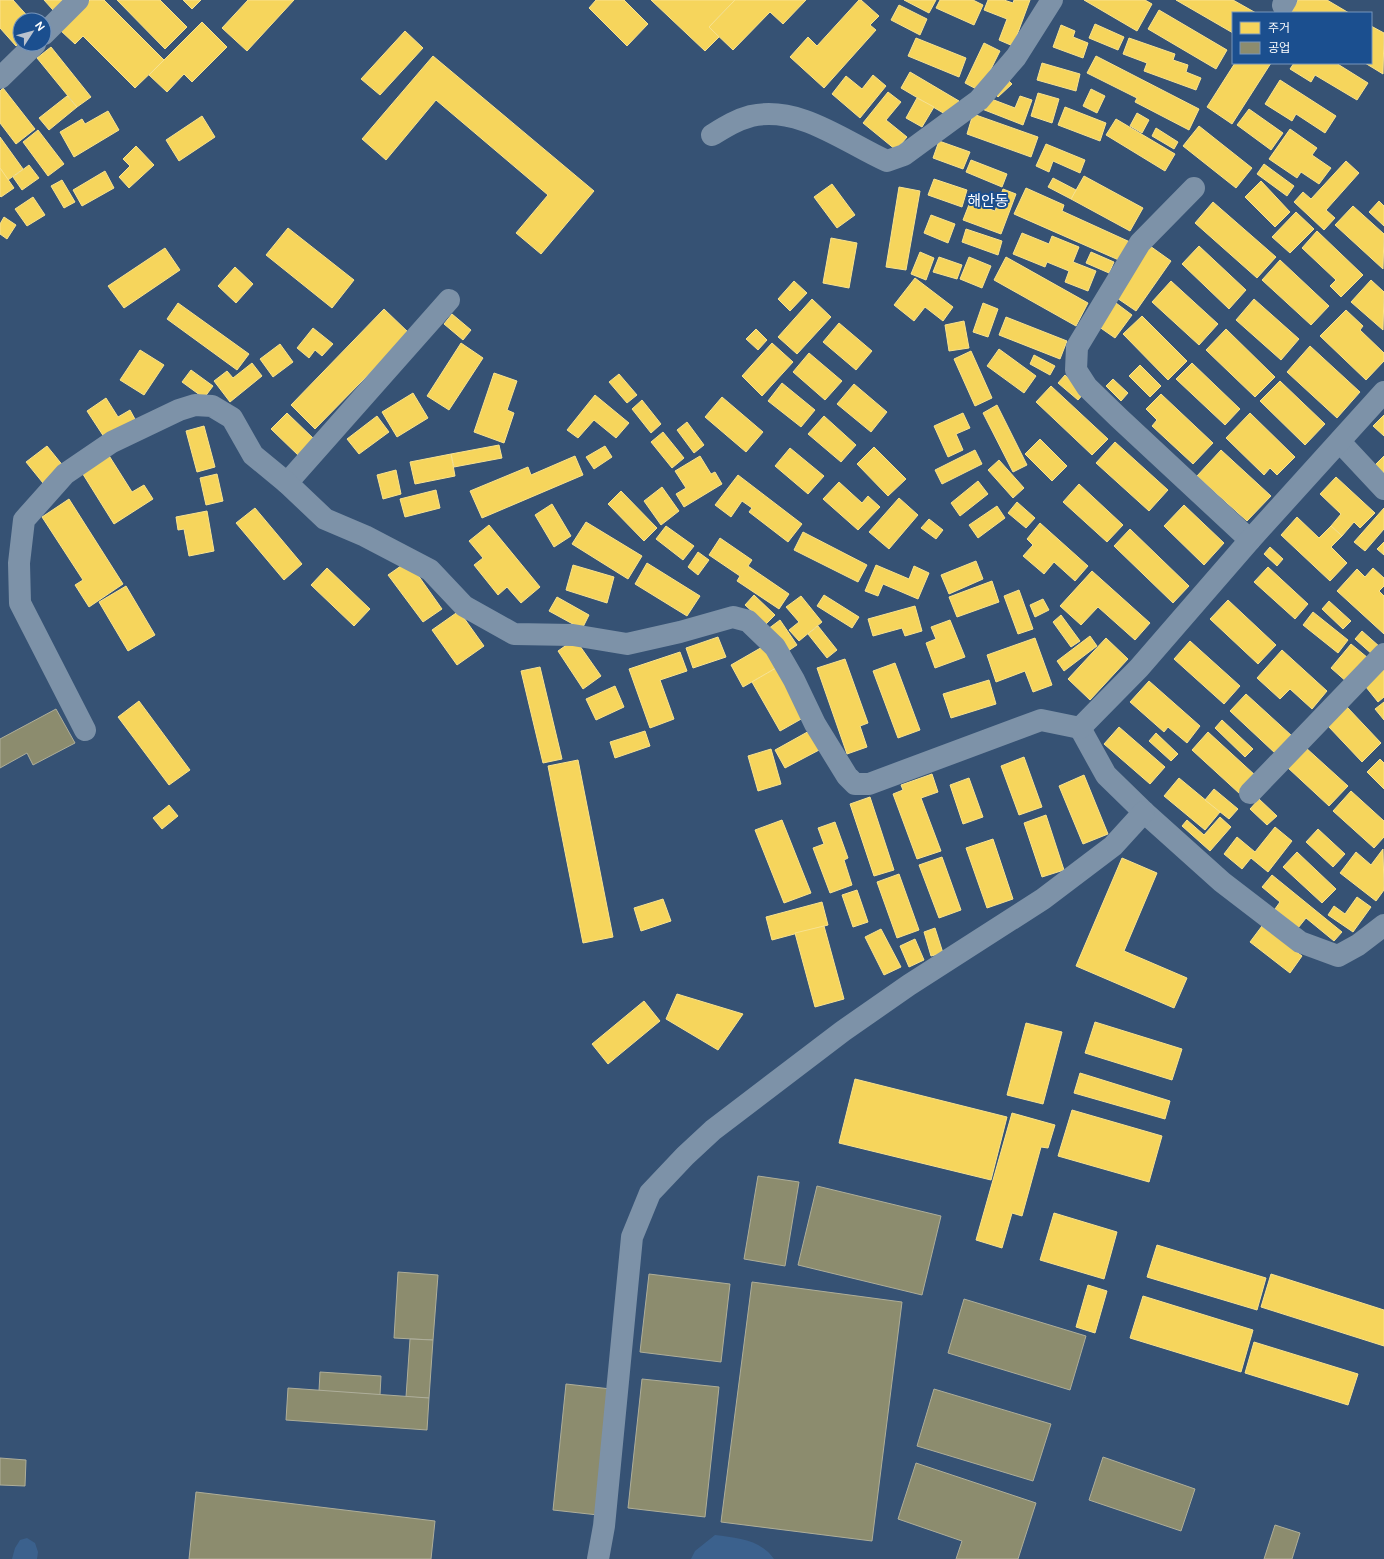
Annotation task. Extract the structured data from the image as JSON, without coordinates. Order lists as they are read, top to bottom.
{
  "districts": ["해안동"],
  "legend": ["주거", "공업"],
  "north": "top right"
}
